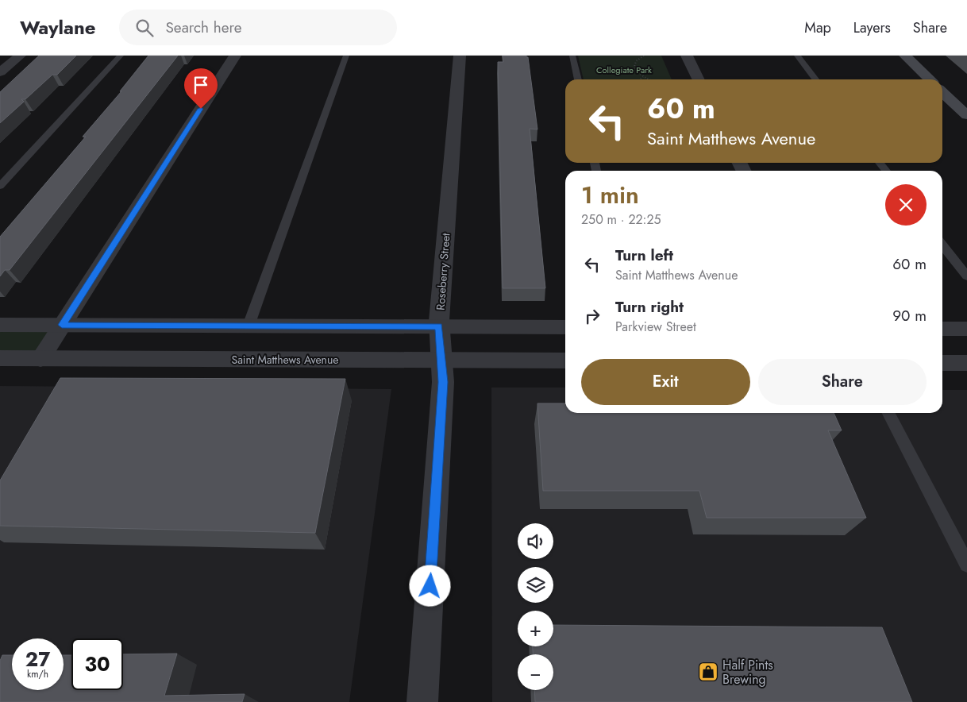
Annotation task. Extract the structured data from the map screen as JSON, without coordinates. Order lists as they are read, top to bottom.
{
  "streets": {
    "street": ["Roseberry Street", "Saint Matthews Avenue"]
  },
  "crossings": [
    ["Roseberry Street", "Saint Matthews Avenue"]
  ],
  "parks": ["Collegiate Park"],
  "places": {
    "shop": ["Half Pints Brewing"]
  },
  "page": {
    "header": "Waylane",
    "search": "Search here",
    "nav": ["Map", "Layers", "Share"],
    "turn": ["60 m", "Saint Matthews Avenue"],
    "heading": ["1 min", "250 m · 22:25"],
    "list": [
      {
        "name": "Turn left",
        "note": "Saint Matthews Avenue",
        "value": "60 m"
      },
      {
        "name": "Turn right",
        "note": "Parkview Street",
        "value": "90 m"
      }
    ],
    "buttons": ["Exit", "Share"],
    "map_buttons": ["+", "−"],
    "speed": "27 km/h",
    "limit": "30"
  }
}
